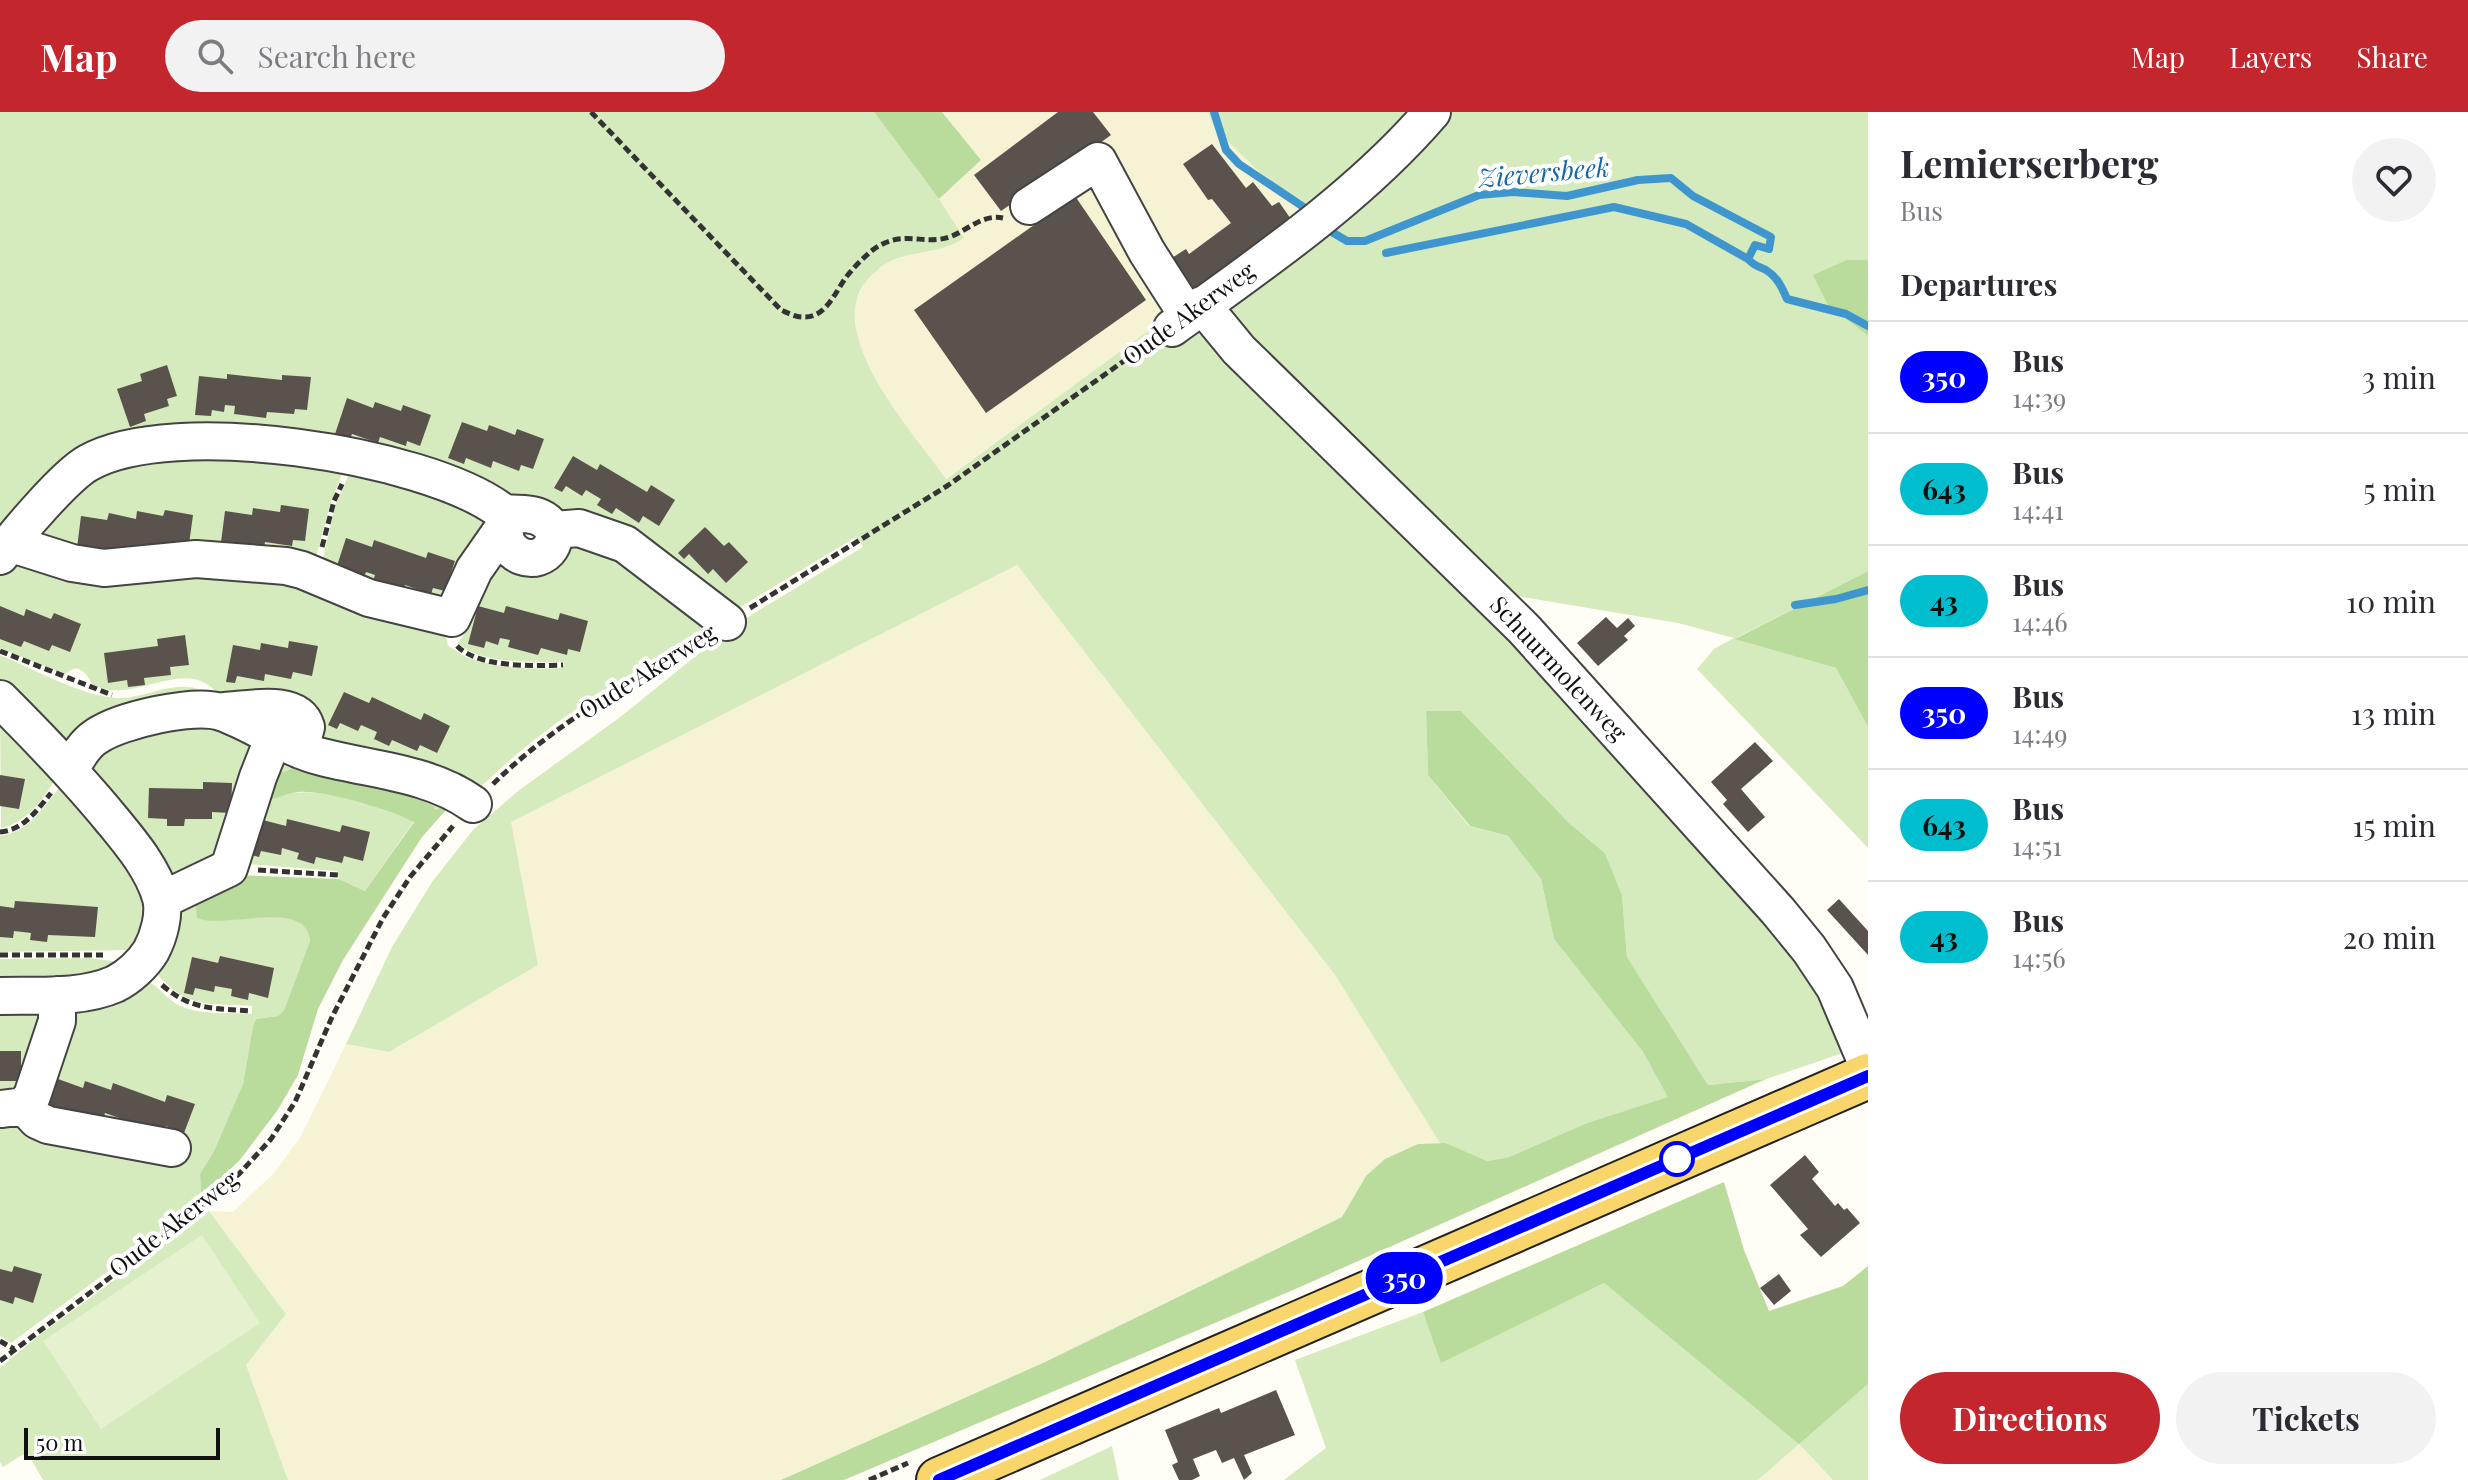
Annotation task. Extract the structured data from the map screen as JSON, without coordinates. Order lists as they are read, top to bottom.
{
  "streets": {
    "street": ["Oude Akerweg", "Schuurmolenweg"]
  },
  "crossings": [
    ["Oude Akerweg", "Schuurmolenweg"]
  ],
  "water": ["Zieversbeek"],
  "lines": ["bus line 350"],
  "scale_bar": "50 m",
  "page": {
    "header": "Map",
    "search": "Search here",
    "nav": ["Map", "Layers", "Share"],
    "on_map": "350",
    "heading": [
      ["Lemierserberg", "Bus"],
      "Departures"
    ],
    "list": [
      {
        "mark": "350",
        "name": "Bus",
        "note": "14:39",
        "value": "3 min"
      },
      {
        "mark": "643",
        "name": "Bus",
        "note": "14:41",
        "value": "5 min"
      },
      {
        "mark": "43",
        "name": "Bus",
        "note": "14:46",
        "value": "10 min"
      },
      {
        "mark": "350",
        "name": "Bus",
        "note": "14:49",
        "value": "13 min"
      },
      {
        "mark": "643",
        "name": "Bus",
        "note": "14:51",
        "value": "15 min"
      },
      {
        "mark": "43",
        "name": "Bus",
        "note": "14:56",
        "value": "20 min"
      }
    ],
    "buttons": ["Directions", "Tickets"],
    "scale": "50 m"
  }
}
